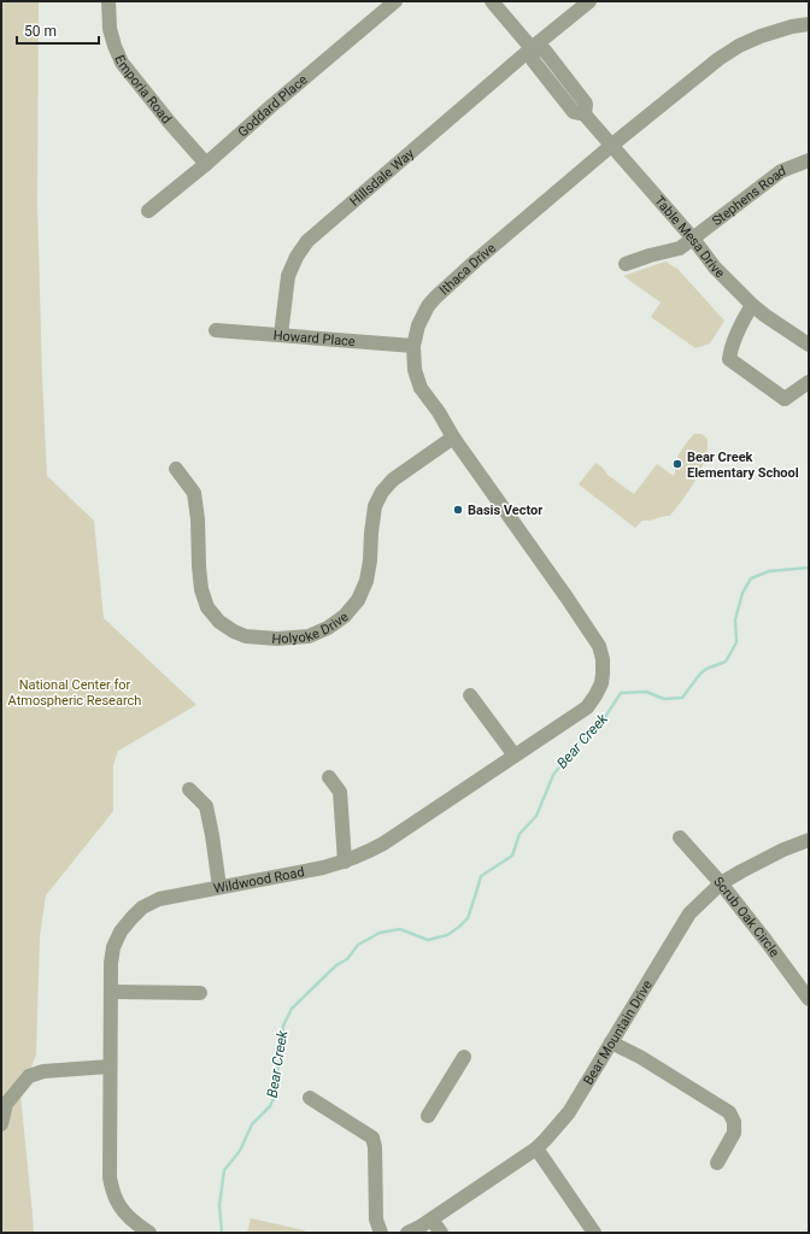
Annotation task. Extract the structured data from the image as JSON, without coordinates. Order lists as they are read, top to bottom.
{
  "streets": {
    "street": [
      "Emporia Road",
      "Goddard Place",
      "Hillsdale Way",
      "Stephens Road",
      "Table Mesa Drive",
      "Ithaca Drive",
      "Howard Place",
      "Holyoke Drive",
      "Wildwood Road",
      "Scrub Oak Circle",
      "Bear Mountain Drive"
    ]
  },
  "crossings": [
    ["Emporia Road", "Goddard Place"],
    ["Hillsdale Way", "Table Mesa Drive"],
    ["Hillsdale Way", "Howard Place"],
    ["Stephens Road", "Table Mesa Drive"],
    ["Table Mesa Drive", "Ithaca Drive"],
    ["Ithaca Drive", "Howard Place"],
    ["Ithaca Drive", "Holyoke Drive"],
    ["Ithaca Drive", "Wildwood Road"],
    ["Scrub Oak Circle", "Bear Mountain Drive"]
  ],
  "water": ["Bear Creek"],
  "parks": ["National Center for Atmospheric Research"],
  "places": ["Bear Creek Elementary School", "Basis Vector"],
  "scale_bar": "50 m"
}
